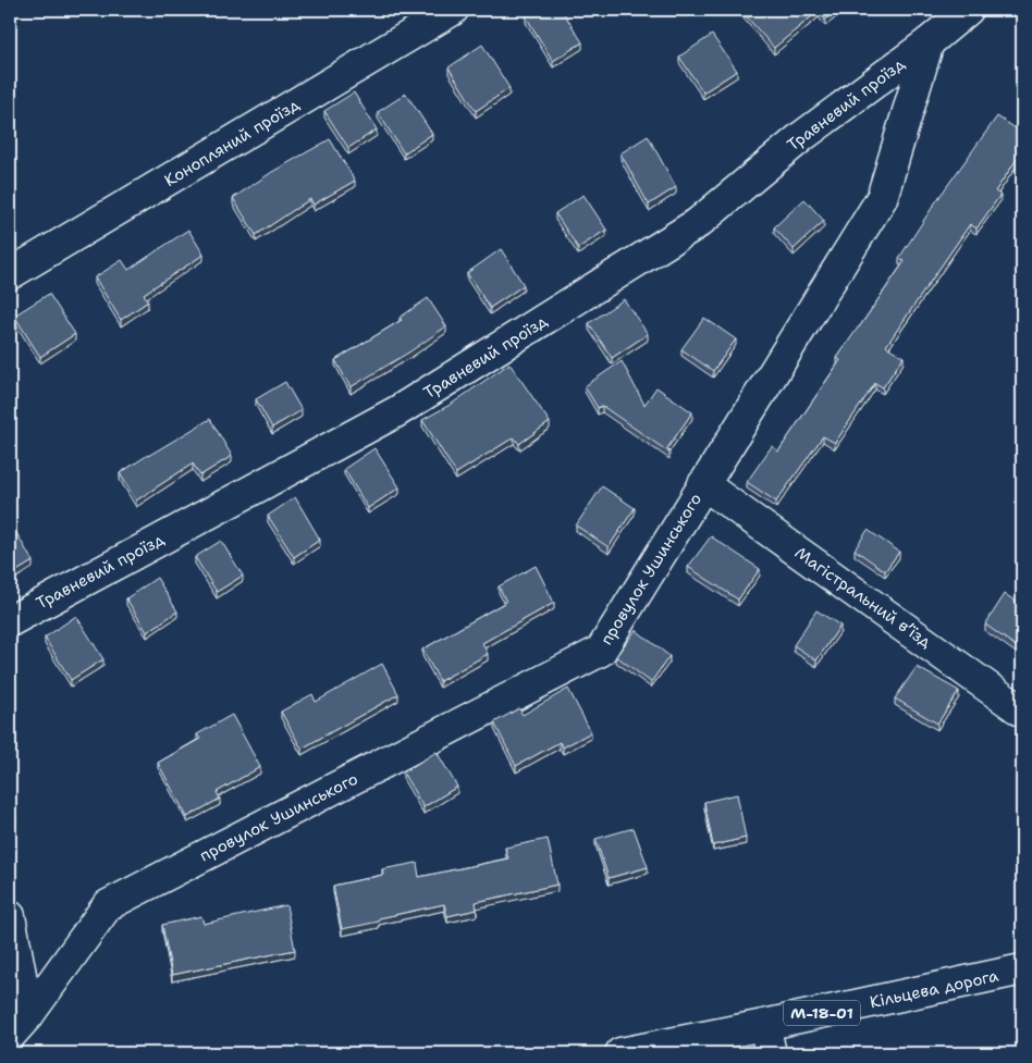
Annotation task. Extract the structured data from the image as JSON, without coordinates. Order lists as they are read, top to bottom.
{
  "streets": {
    "main road": [
      "Травневий проїзд",
      "Конопляний проїзд",
      "провулок Ушинського",
      "Магістральний в’їзд",
      "Кільцева дорога",
      "М-18-01"
    ]
  },
  "crossings": [
    ["Травневий проїзд", "провулок Ушинського"],
    ["провулок Ушинського", "Магістральний в’їзд"]
  ]
}
